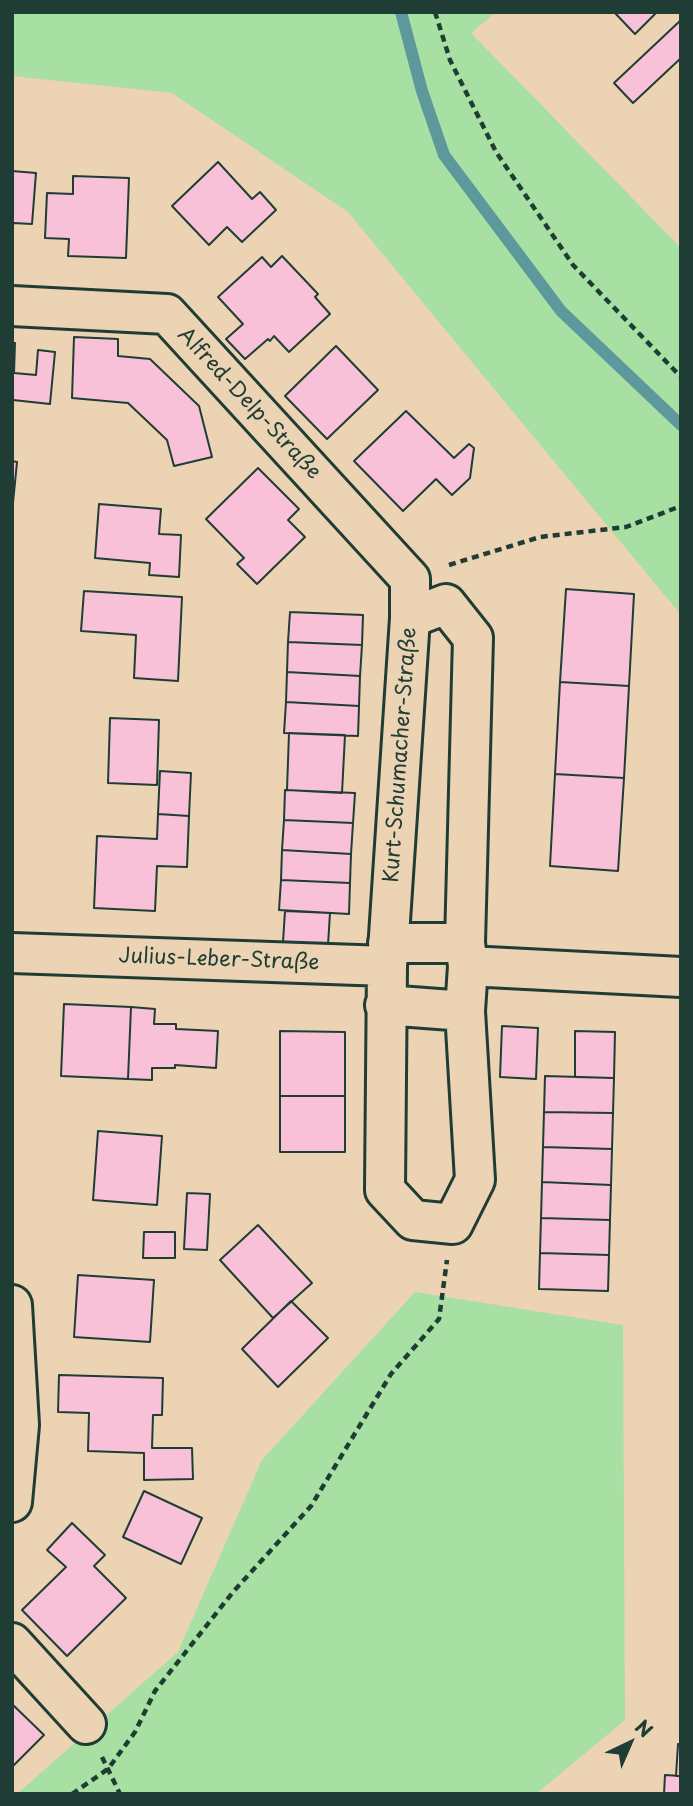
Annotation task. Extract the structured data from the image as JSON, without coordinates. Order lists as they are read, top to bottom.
{
  "streets": {
    "street": ["Alfred-Delp-Straße", "Kurt-Schumacher-Straße", "Julius-Leber-Straße"]
  },
  "crossings": [
    ["Kurt-Schumacher-Straße", "Julius-Leber-Straße"]
  ],
  "north": "top right"
}
